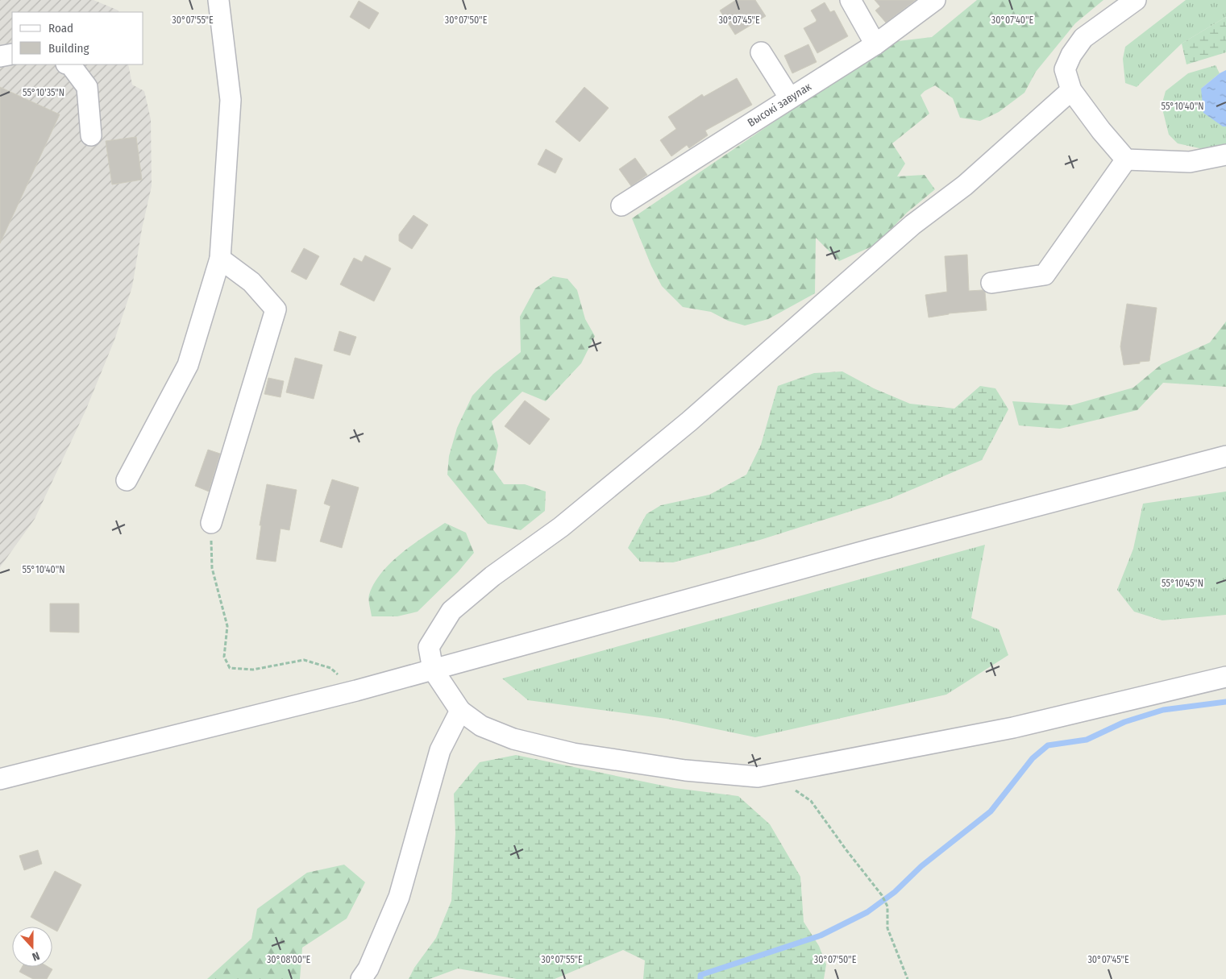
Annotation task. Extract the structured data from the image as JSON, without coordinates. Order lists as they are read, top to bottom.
{
  "streets": {
    "street": ["Высокі завулак"]
  },
  "legend": ["Road", "Building"],
  "north": "bottom",
  "coordinates": [
    "30°07'55\"E",
    "30°07'50\"E",
    "30°07'45\"E",
    "30°07'40\"E",
    "55°10'35\"N",
    "55°10'40\"N",
    "55°10'45\"N",
    "30°08'00\"E"
  ]
}
